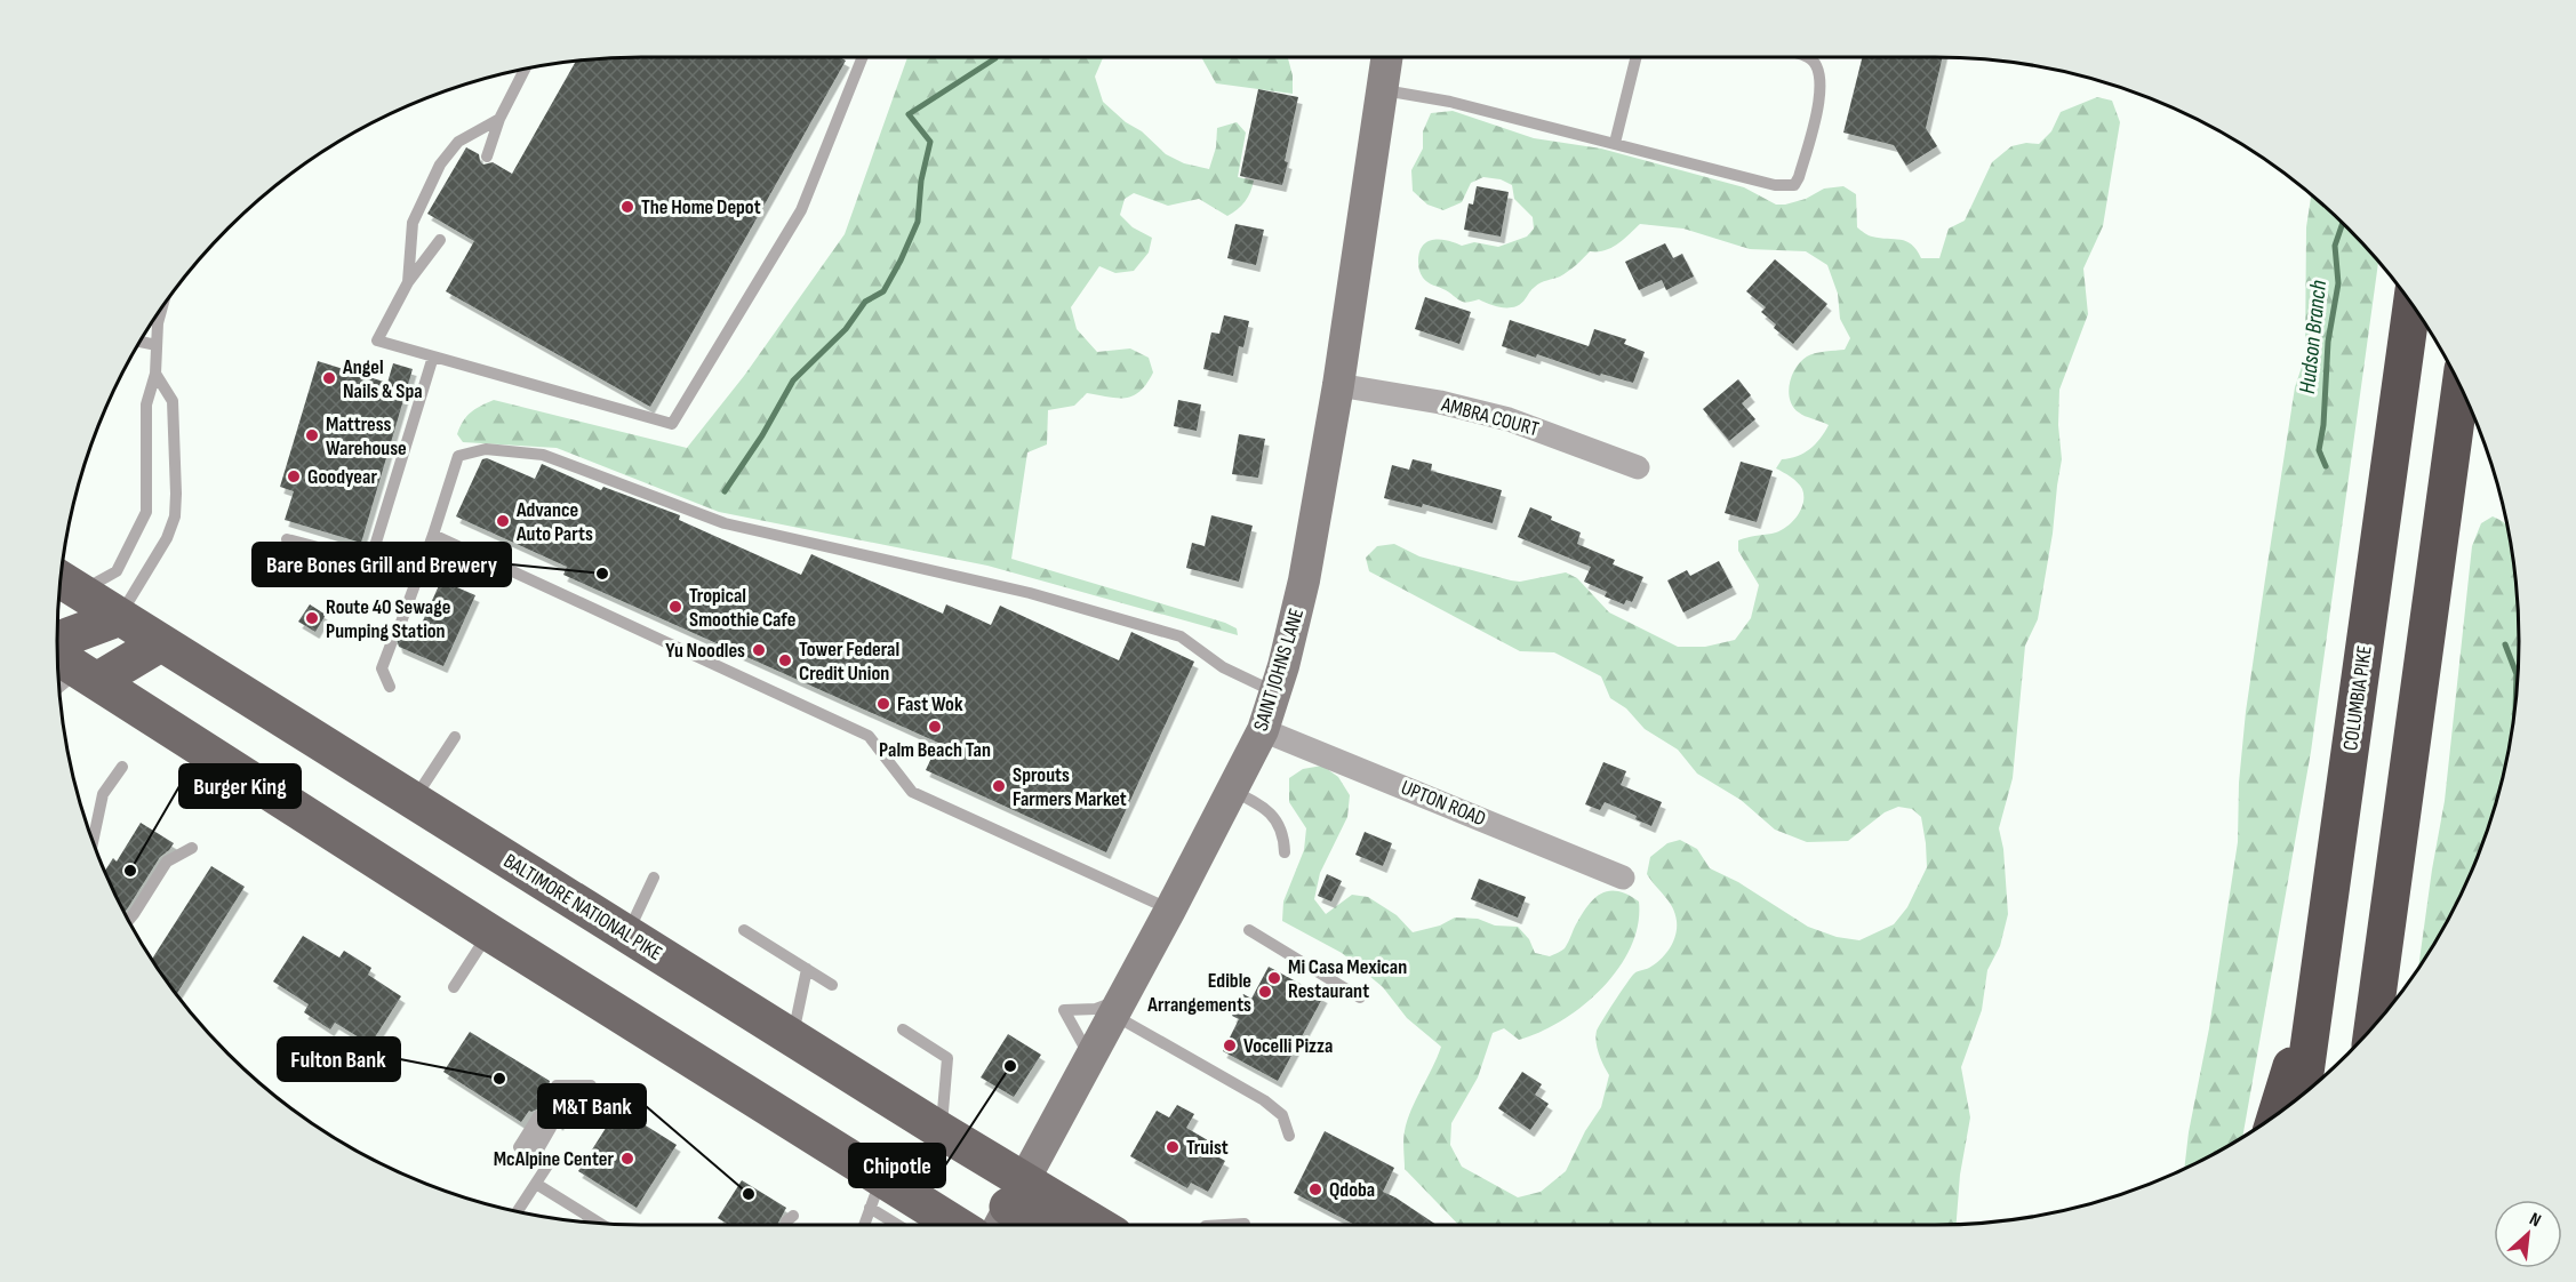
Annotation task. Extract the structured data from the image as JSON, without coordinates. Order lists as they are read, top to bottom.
{
  "streets": {
    "highway": ["COLUMBIA PIKE"],
    "main road": ["BALTIMORE NATIONAL PIKE"],
    "street": ["AMBRA COURT", "SAINT JOHNS LANE", "UPTON ROAD"]
  },
  "crossings": [
    ["AMBRA COURT", "SAINT JOHNS LANE"],
    ["SAINT JOHNS LANE", "UPTON ROAD"],
    ["SAINT JOHNS LANE", "BALTIMORE NATIONAL PIKE"]
  ],
  "water": ["Hudson Branch"],
  "places": [
    "The Home Depot",
    "Angel Nails & Spa",
    "Mattress Warehouse",
    "Goodyear",
    "Advance Auto Parts",
    "Bare Bones Grill and Brewery",
    "Tropical Smoothie Cafe",
    "Route 40 Sewage Pumping Station",
    "Yu Noodles",
    "Tower Federal Credit Union",
    "Fast Wok",
    "Palm Beach Tan",
    "Sprouts Farmers Market",
    "Burger King",
    "Mi Casa Mexican Restaurant",
    "Edible Arrangements",
    "Vocelli Pizza",
    "Chipotle",
    "Fulton Bank",
    "Truist",
    "McAlpine Center",
    "Qdoba",
    "M&T Bank"
  ],
  "north": "top right"
}
